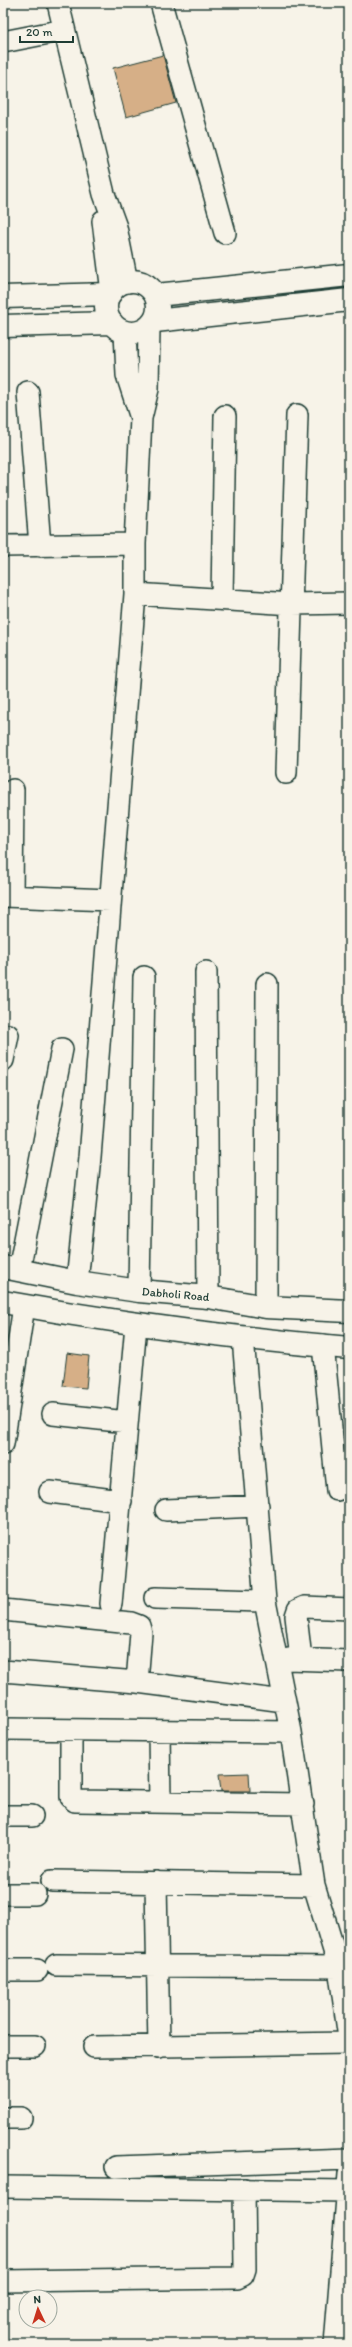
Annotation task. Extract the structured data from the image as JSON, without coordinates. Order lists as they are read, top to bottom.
{
  "streets": {
    "street": ["Dabholi Road"]
  },
  "scale_bar": "20 m",
  "north": "top"
}
